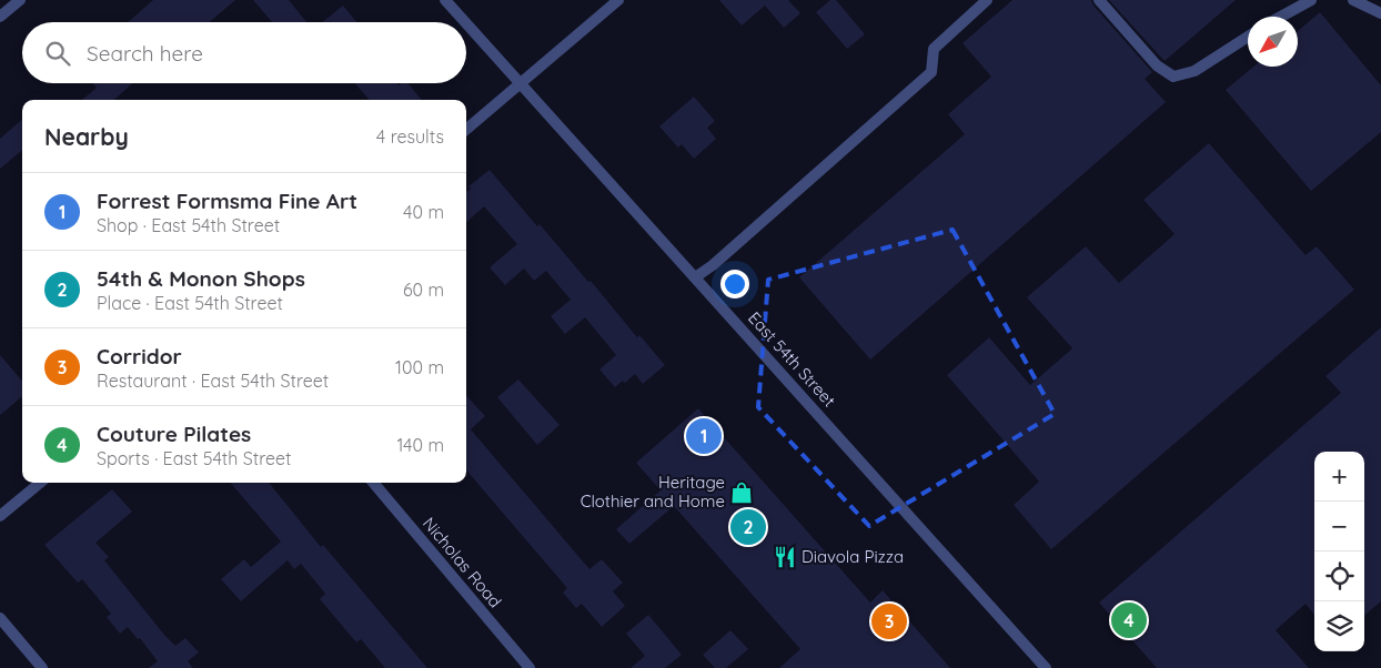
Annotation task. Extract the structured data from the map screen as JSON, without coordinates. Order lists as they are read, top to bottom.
{
  "streets": {
    "street": ["East 54th Street", "Nicholas Road"]
  },
  "places": {
    "shop": ["Heritage Clothier and Home"],
    "restaurant": ["Diavola Pizza"]
  },
  "north": "bottom left",
  "page": {
    "search": "Search here",
    "heading": ["Nearby", "4 results"],
    "list": [
      {
        "mark": "1",
        "name": "Forrest Formsma Fine Art",
        "note": "Shop · East 54th Street",
        "value": "40 m"
      },
      {
        "mark": "2",
        "name": "54th & Monon Shops",
        "note": "Place · East 54th Street",
        "value": "60 m"
      },
      {
        "mark": "3",
        "name": "Corridor",
        "note": "Restaurant · East 54th Street",
        "value": "100 m"
      },
      {
        "mark": "4",
        "name": "Couture Pilates",
        "note": "Sports · East 54th Street",
        "value": "140 m"
      }
    ],
    "pins": [
      "1",
      "2",
      "4",
      "3"
    ],
    "map_buttons": ["+", "−"]
  }
}
